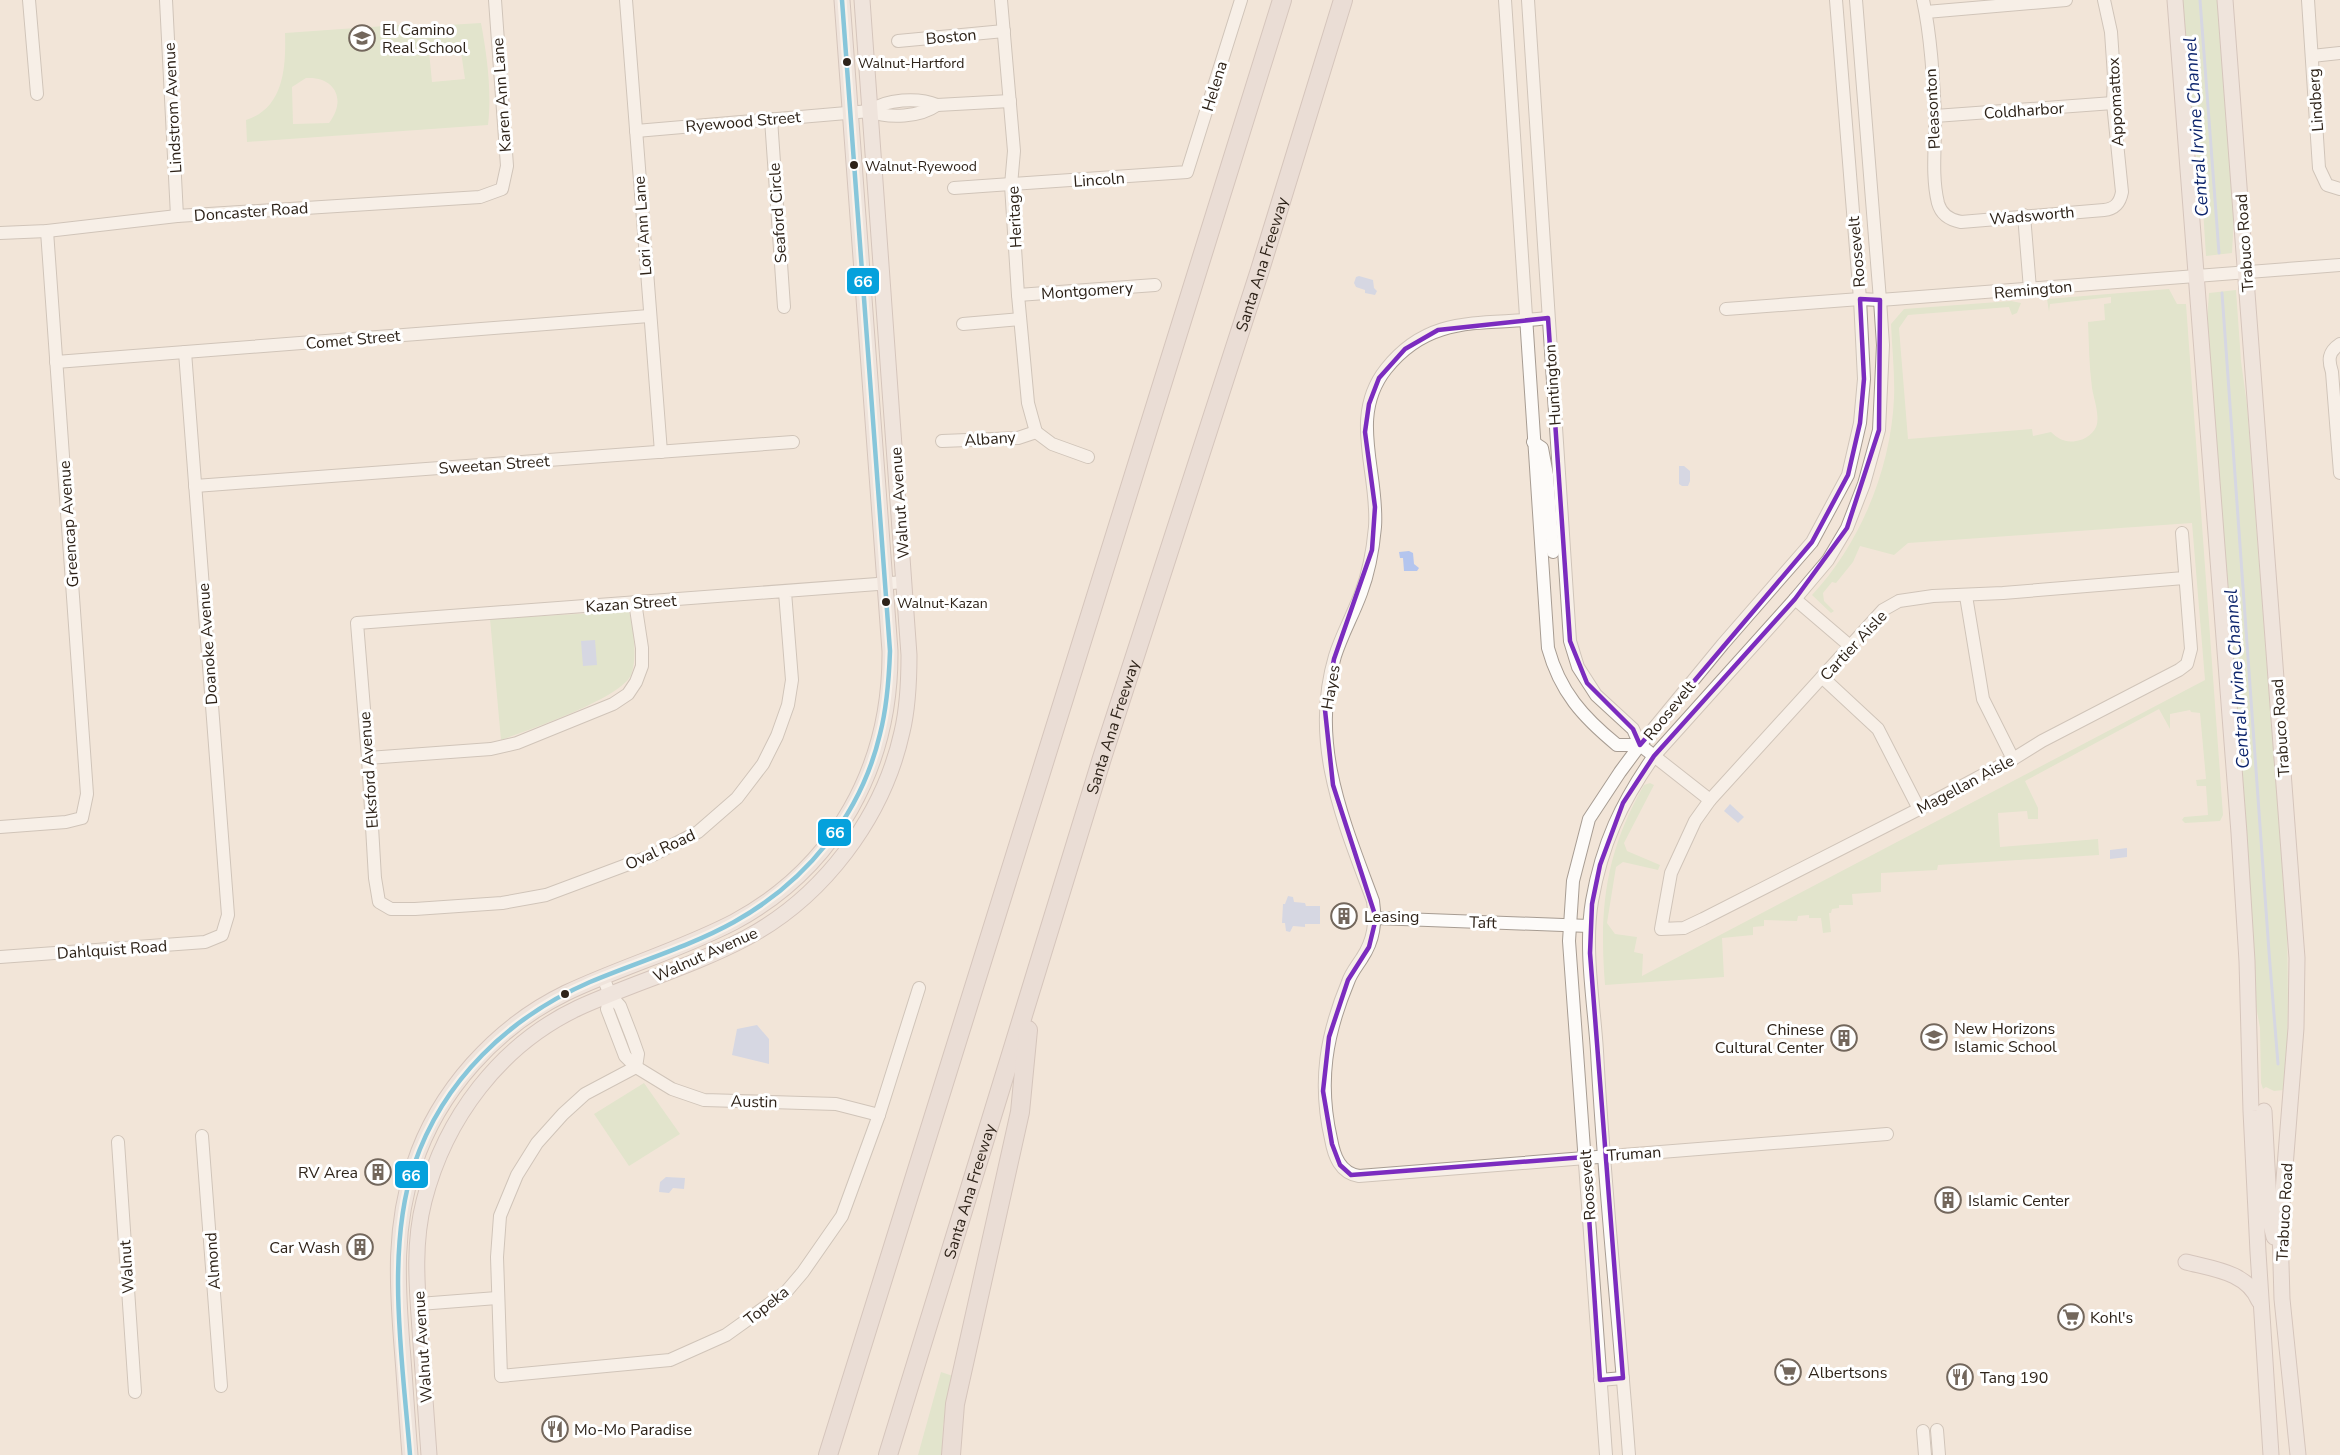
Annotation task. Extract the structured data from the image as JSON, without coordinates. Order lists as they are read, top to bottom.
{
  "streets": {
    "highway": ["Santa Ana Freeway"],
    "main road": ["Trabuco Road", "Walnut Avenue"],
    "street": [
      "Boston",
      "Helena",
      "Karen Ann Lane",
      "Lindberg",
      "Appomattox",
      "Lindstrom Avenue",
      "Pleasonton",
      "Coldharbor",
      "Ryewood Street",
      "Lincoln",
      "Doncaster Road",
      "Seaford Circle",
      "Wadsworth",
      "Heritage",
      "Lori Ann Lane",
      "Roosevelt",
      "Remington",
      "Montgomery",
      "Comet Street",
      "Huntington",
      "Albany",
      "Sweetan Street",
      "Greencap Avenue",
      "Kazan Street",
      "Doanoke Avenue",
      "Cartier Aisle",
      "Hayes",
      "Elksford Avenue",
      "Magellan Aisle",
      "Oval Road",
      "Taft",
      "Dahlquist Road",
      "Austin",
      "Truman",
      "Almond",
      "Walnut",
      "Topeka"
    ]
  },
  "crossings": [
    ["Boston", "Heritage"],
    ["Helena", "Lincoln"],
    ["Karen Ann Lane", "Doncaster Road"],
    ["Appomattox", "Coldharbor"],
    ["Appomattox", "Wadsworth"],
    ["Lindstrom Avenue", "Doncaster Road"],
    ["Pleasonton", "Coldharbor"],
    ["Pleasonton", "Wadsworth"],
    ["Ryewood Street", "Seaford Circle"],
    ["Ryewood Street", "Heritage"],
    ["Ryewood Street", "Lori Ann Lane"],
    ["Ryewood Street", "Walnut Avenue"],
    ["Lincoln", "Heritage"],
    ["Doncaster Road", "Greencap Avenue"],
    ["Heritage", "Montgomery"],
    ["Heritage", "Albany"],
    ["Lori Ann Lane", "Comet Street"],
    ["Lori Ann Lane", "Sweetan Street"],
    ["Trabuco Road", "Remington"],
    ["Roosevelt", "Remington"],
    ["Roosevelt", "Huntington"],
    ["Roosevelt", "Taft"],
    ["Roosevelt", "Truman"],
    ["Comet Street", "Greencap Avenue"],
    ["Comet Street", "Doanoke Avenue"],
    ["Huntington", "Cartier Aisle"],
    ["Huntington", "Hayes"],
    ["Sweetan Street", "Doanoke Avenue"],
    ["Walnut Avenue", "Kazan Street"],
    ["Kazan Street", "Elksford Avenue"],
    ["Kazan Street", "Oval Road"],
    ["Doanoke Avenue", "Dahlquist Road"],
    ["Cartier Aisle", "Magellan Aisle"],
    ["Hayes", "Taft"],
    ["Hayes", "Truman"],
    ["Elksford Avenue", "Oval Road"],
    ["Austin", "Topeka"]
  ],
  "water": ["Central Irvine Channel"],
  "places": {
    "school or university": ["El Camino Real School", "New Horizons Islamic School"],
    "other": ["Walnut-Hartford", "Walnut-Ryewood", "Walnut-Kazan"],
    "building": [
      "Leasing",
      "Chinese Cultural Center",
      "RV Area",
      "Islamic Center",
      "Car Wash"
    ],
    "supermarket": ["Kohl's", "Albertsons"],
    "restaurant": ["Tang 190", "Mo-Mo Paradise"]
  },
  "lines": ["transit line 66"]
}
